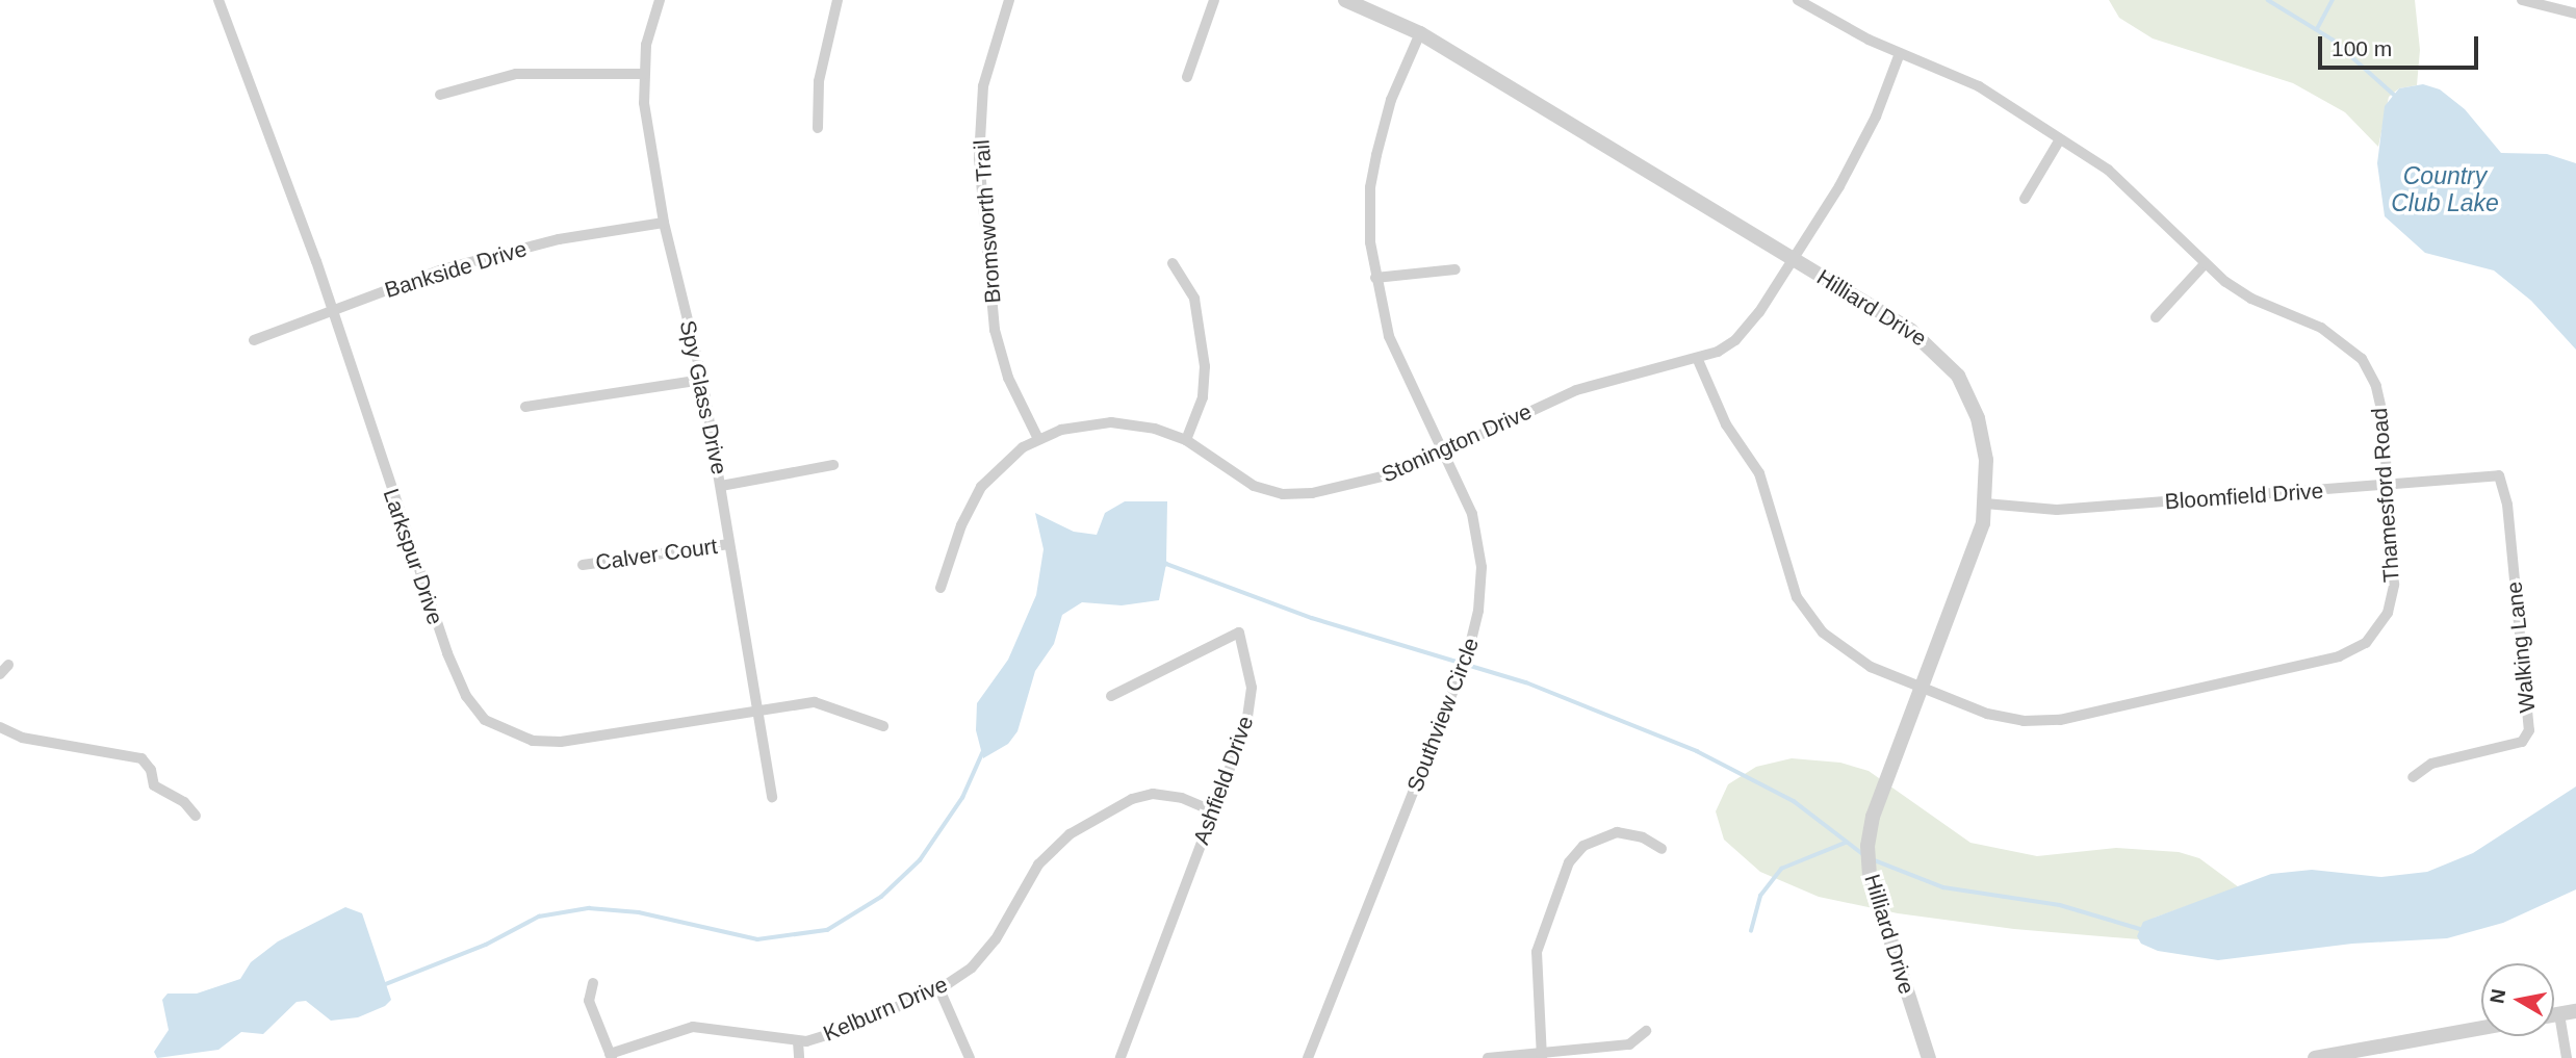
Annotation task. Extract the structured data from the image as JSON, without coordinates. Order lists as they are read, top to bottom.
{
  "streets": {
    "street": [
      "Bromsworth Trail",
      "Bankside Drive",
      "Hilliard Drive",
      "Spy Glass Drive",
      "Stonington Drive",
      "Thamesford Road",
      "Bloomfield Drive",
      "Calver Court",
      "Larkspur Drive",
      "Walking Lane",
      "Southview Circle",
      "Ashfield Drive",
      "Kelburn Drive"
    ]
  },
  "crossings": [
    ["Bromsworth Trail", "Stonington Drive"],
    ["Bankside Drive", "Spy Glass Drive"],
    ["Bankside Drive", "Larkspur Drive"],
    ["Hilliard Drive", "Stonington Drive"],
    ["Hilliard Drive", "Thamesford Road"],
    ["Hilliard Drive", "Bloomfield Drive"],
    ["Hilliard Drive", "Southview Circle"],
    ["Spy Glass Drive", "Calver Court"],
    ["Spy Glass Drive", "Larkspur Drive"],
    ["Stonington Drive", "Thamesford Road"],
    ["Stonington Drive", "Southview Circle"],
    ["Thamesford Road", "Bloomfield Drive"],
    ["Bloomfield Drive", "Walking Lane"],
    ["Ashfield Drive", "Kelburn Drive"]
  ],
  "water": ["Country Club Lake"],
  "scale_bar": "100 m",
  "north": "left"
}
